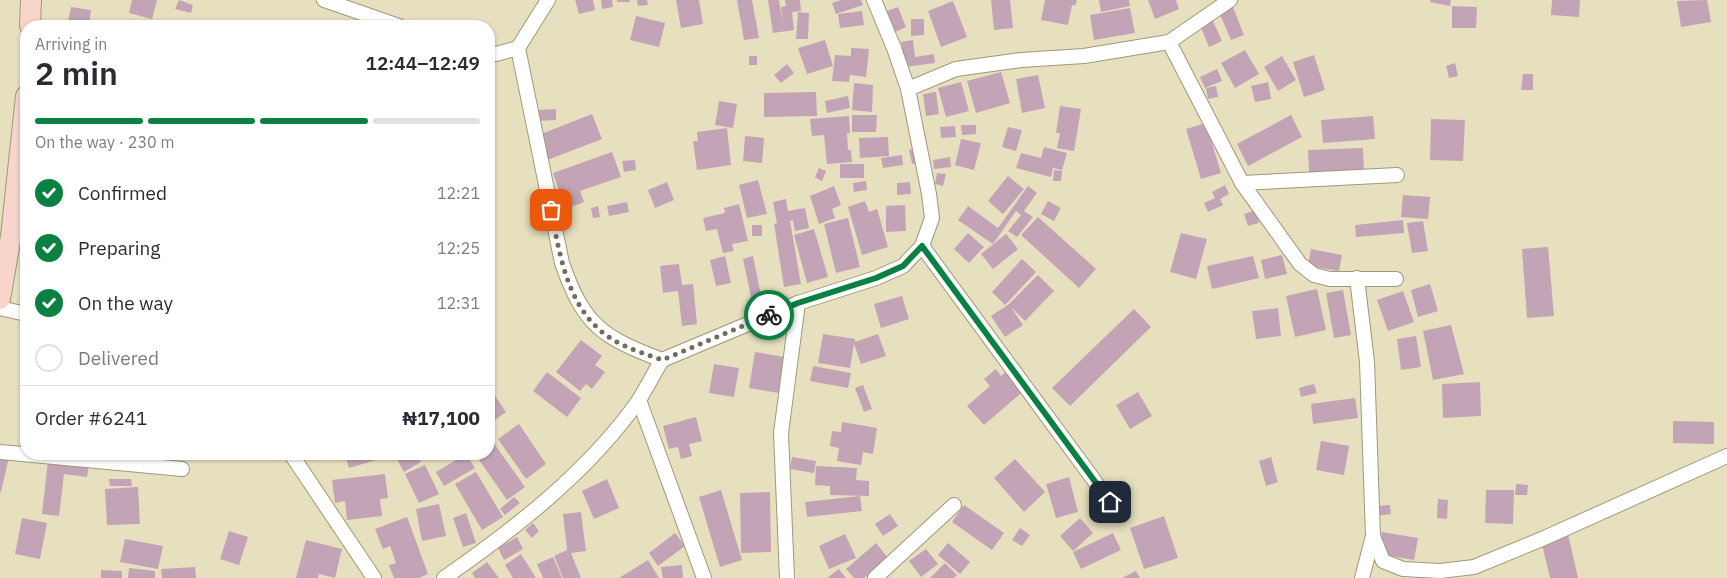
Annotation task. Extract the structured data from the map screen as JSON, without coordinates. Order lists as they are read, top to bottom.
{
  "page": {
    "heading": ["2 min", "Arriving in", "12:44–12:49"],
    "panel": ["Order #6241", "₦17,100"],
    "bar": "On the way · 230 m",
    "list": [
      ["Confirmed", "12:21"],
      ["Preparing", "12:25"],
      ["On the way", "12:31"],
      "Delivered"
    ]
  }
}
